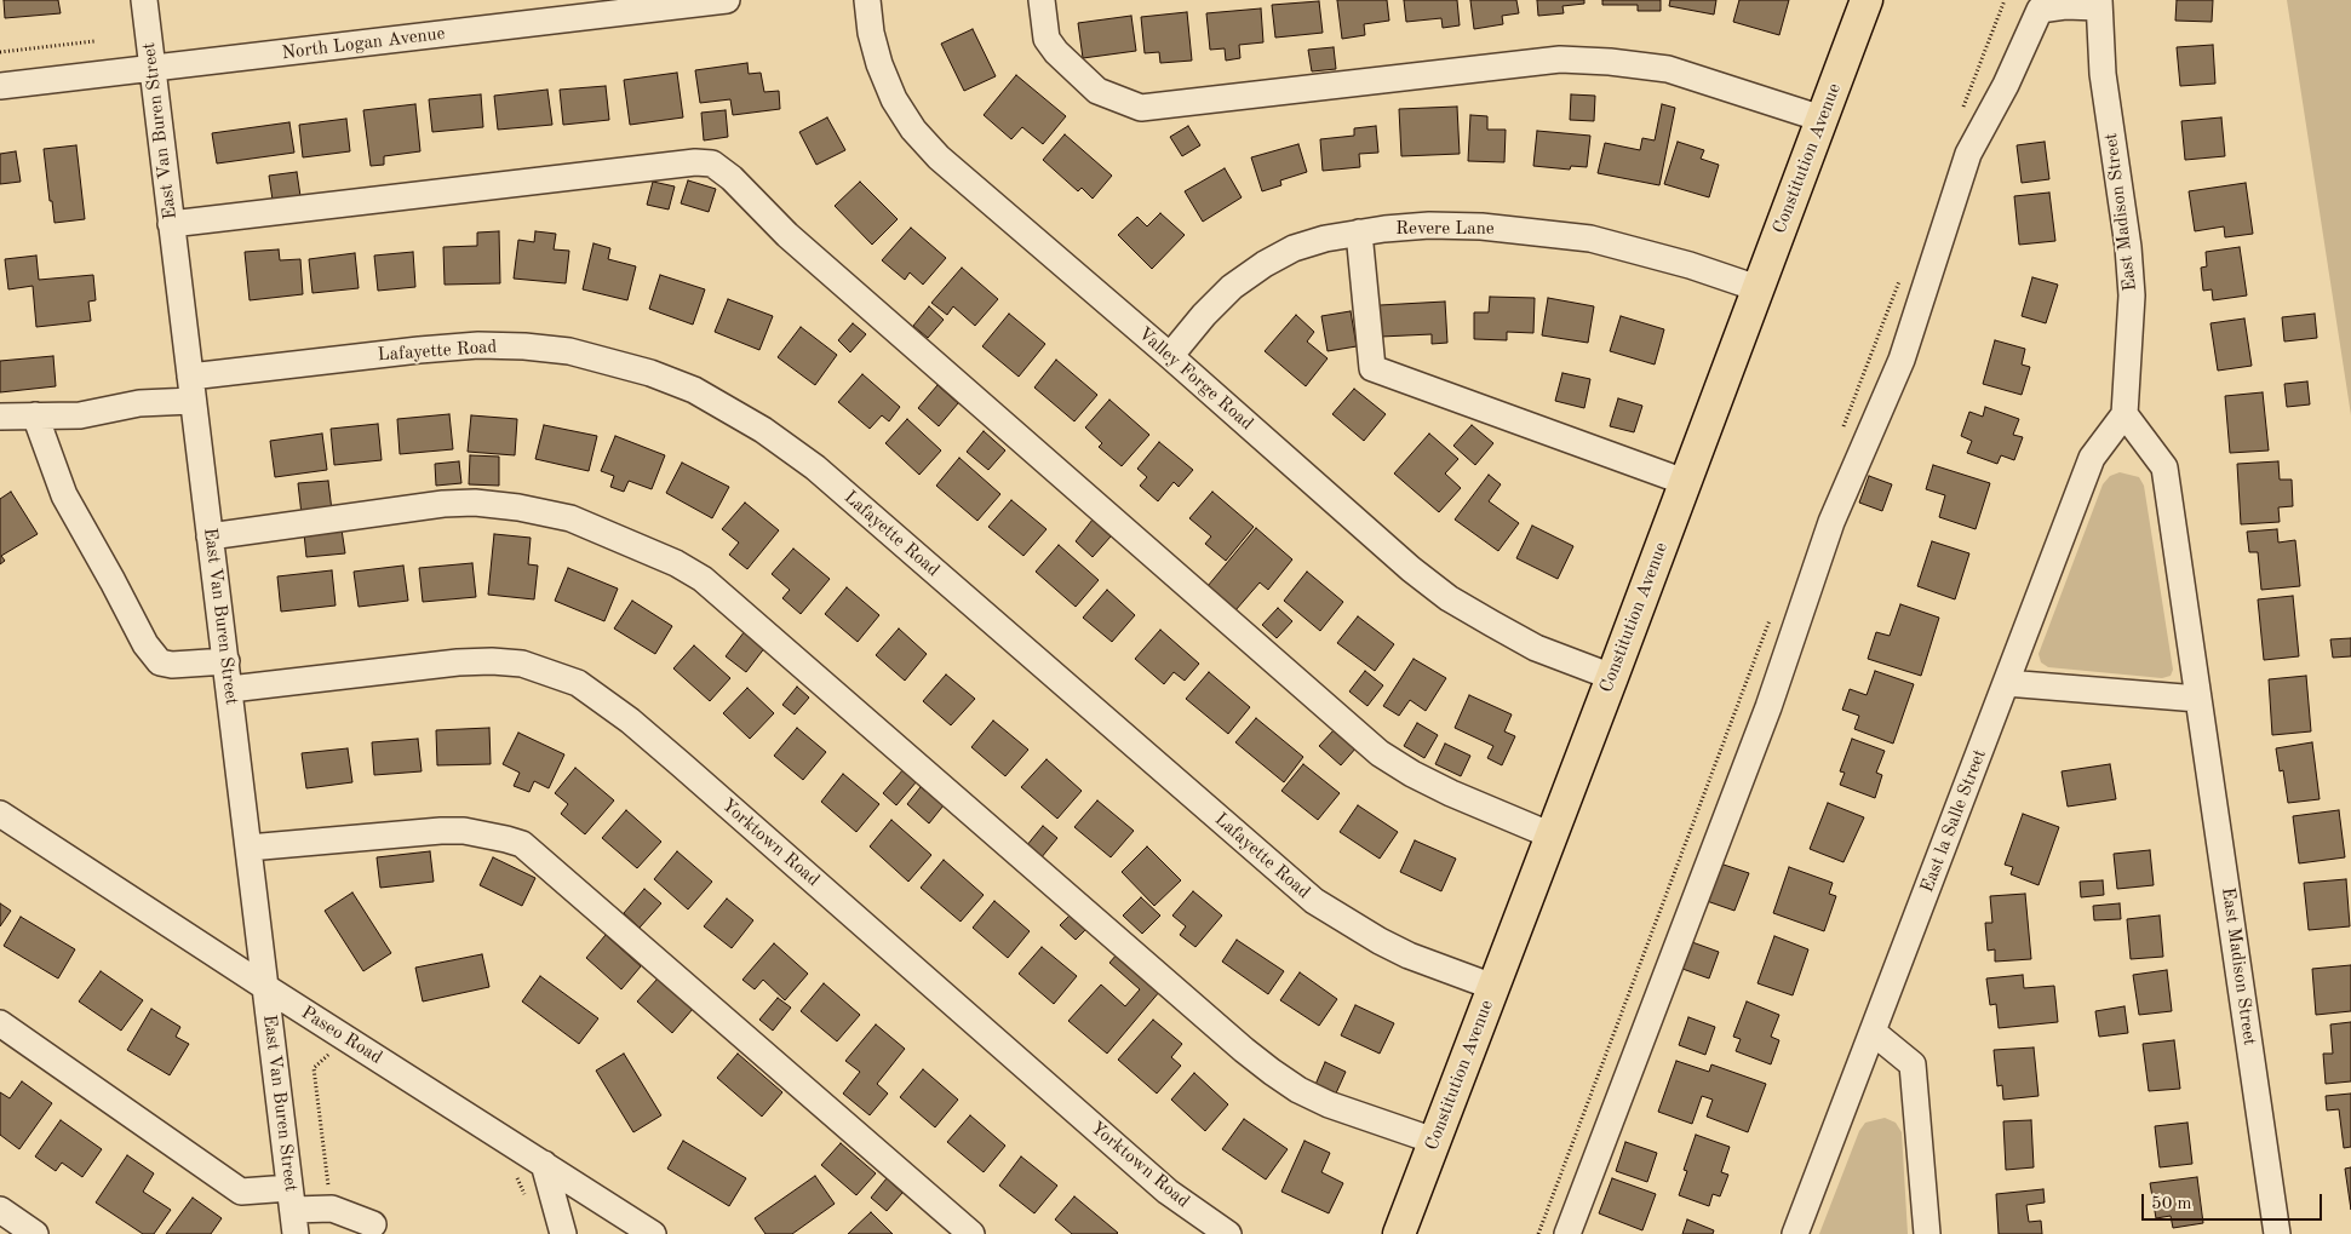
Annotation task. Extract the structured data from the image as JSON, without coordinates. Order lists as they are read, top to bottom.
{
  "streets": {
    "main road": ["Constitution Avenue"],
    "street": [
      "North Logan Avenue",
      "East Van Buren Street",
      "East Madison Street",
      "Revere Lane",
      "Lafayette Road",
      "Valley Forge Road",
      "East la Salle Street",
      "Yorktown Road",
      "Paseo Road"
    ]
  },
  "crossings": [
    ["North Logan Avenue", "East Van Buren Street"],
    ["East Van Buren Street", "Lafayette Road"],
    ["East Van Buren Street", "Yorktown Road"],
    ["East Van Buren Street", "Paseo Road"],
    ["Constitution Avenue", "Revere Lane"],
    ["Constitution Avenue", "Lafayette Road"],
    ["Constitution Avenue", "Valley Forge Road"],
    ["East Madison Street", "East la Salle Street"],
    ["Revere Lane", "Valley Forge Road"]
  ],
  "scale_bar": "50 m"
}
